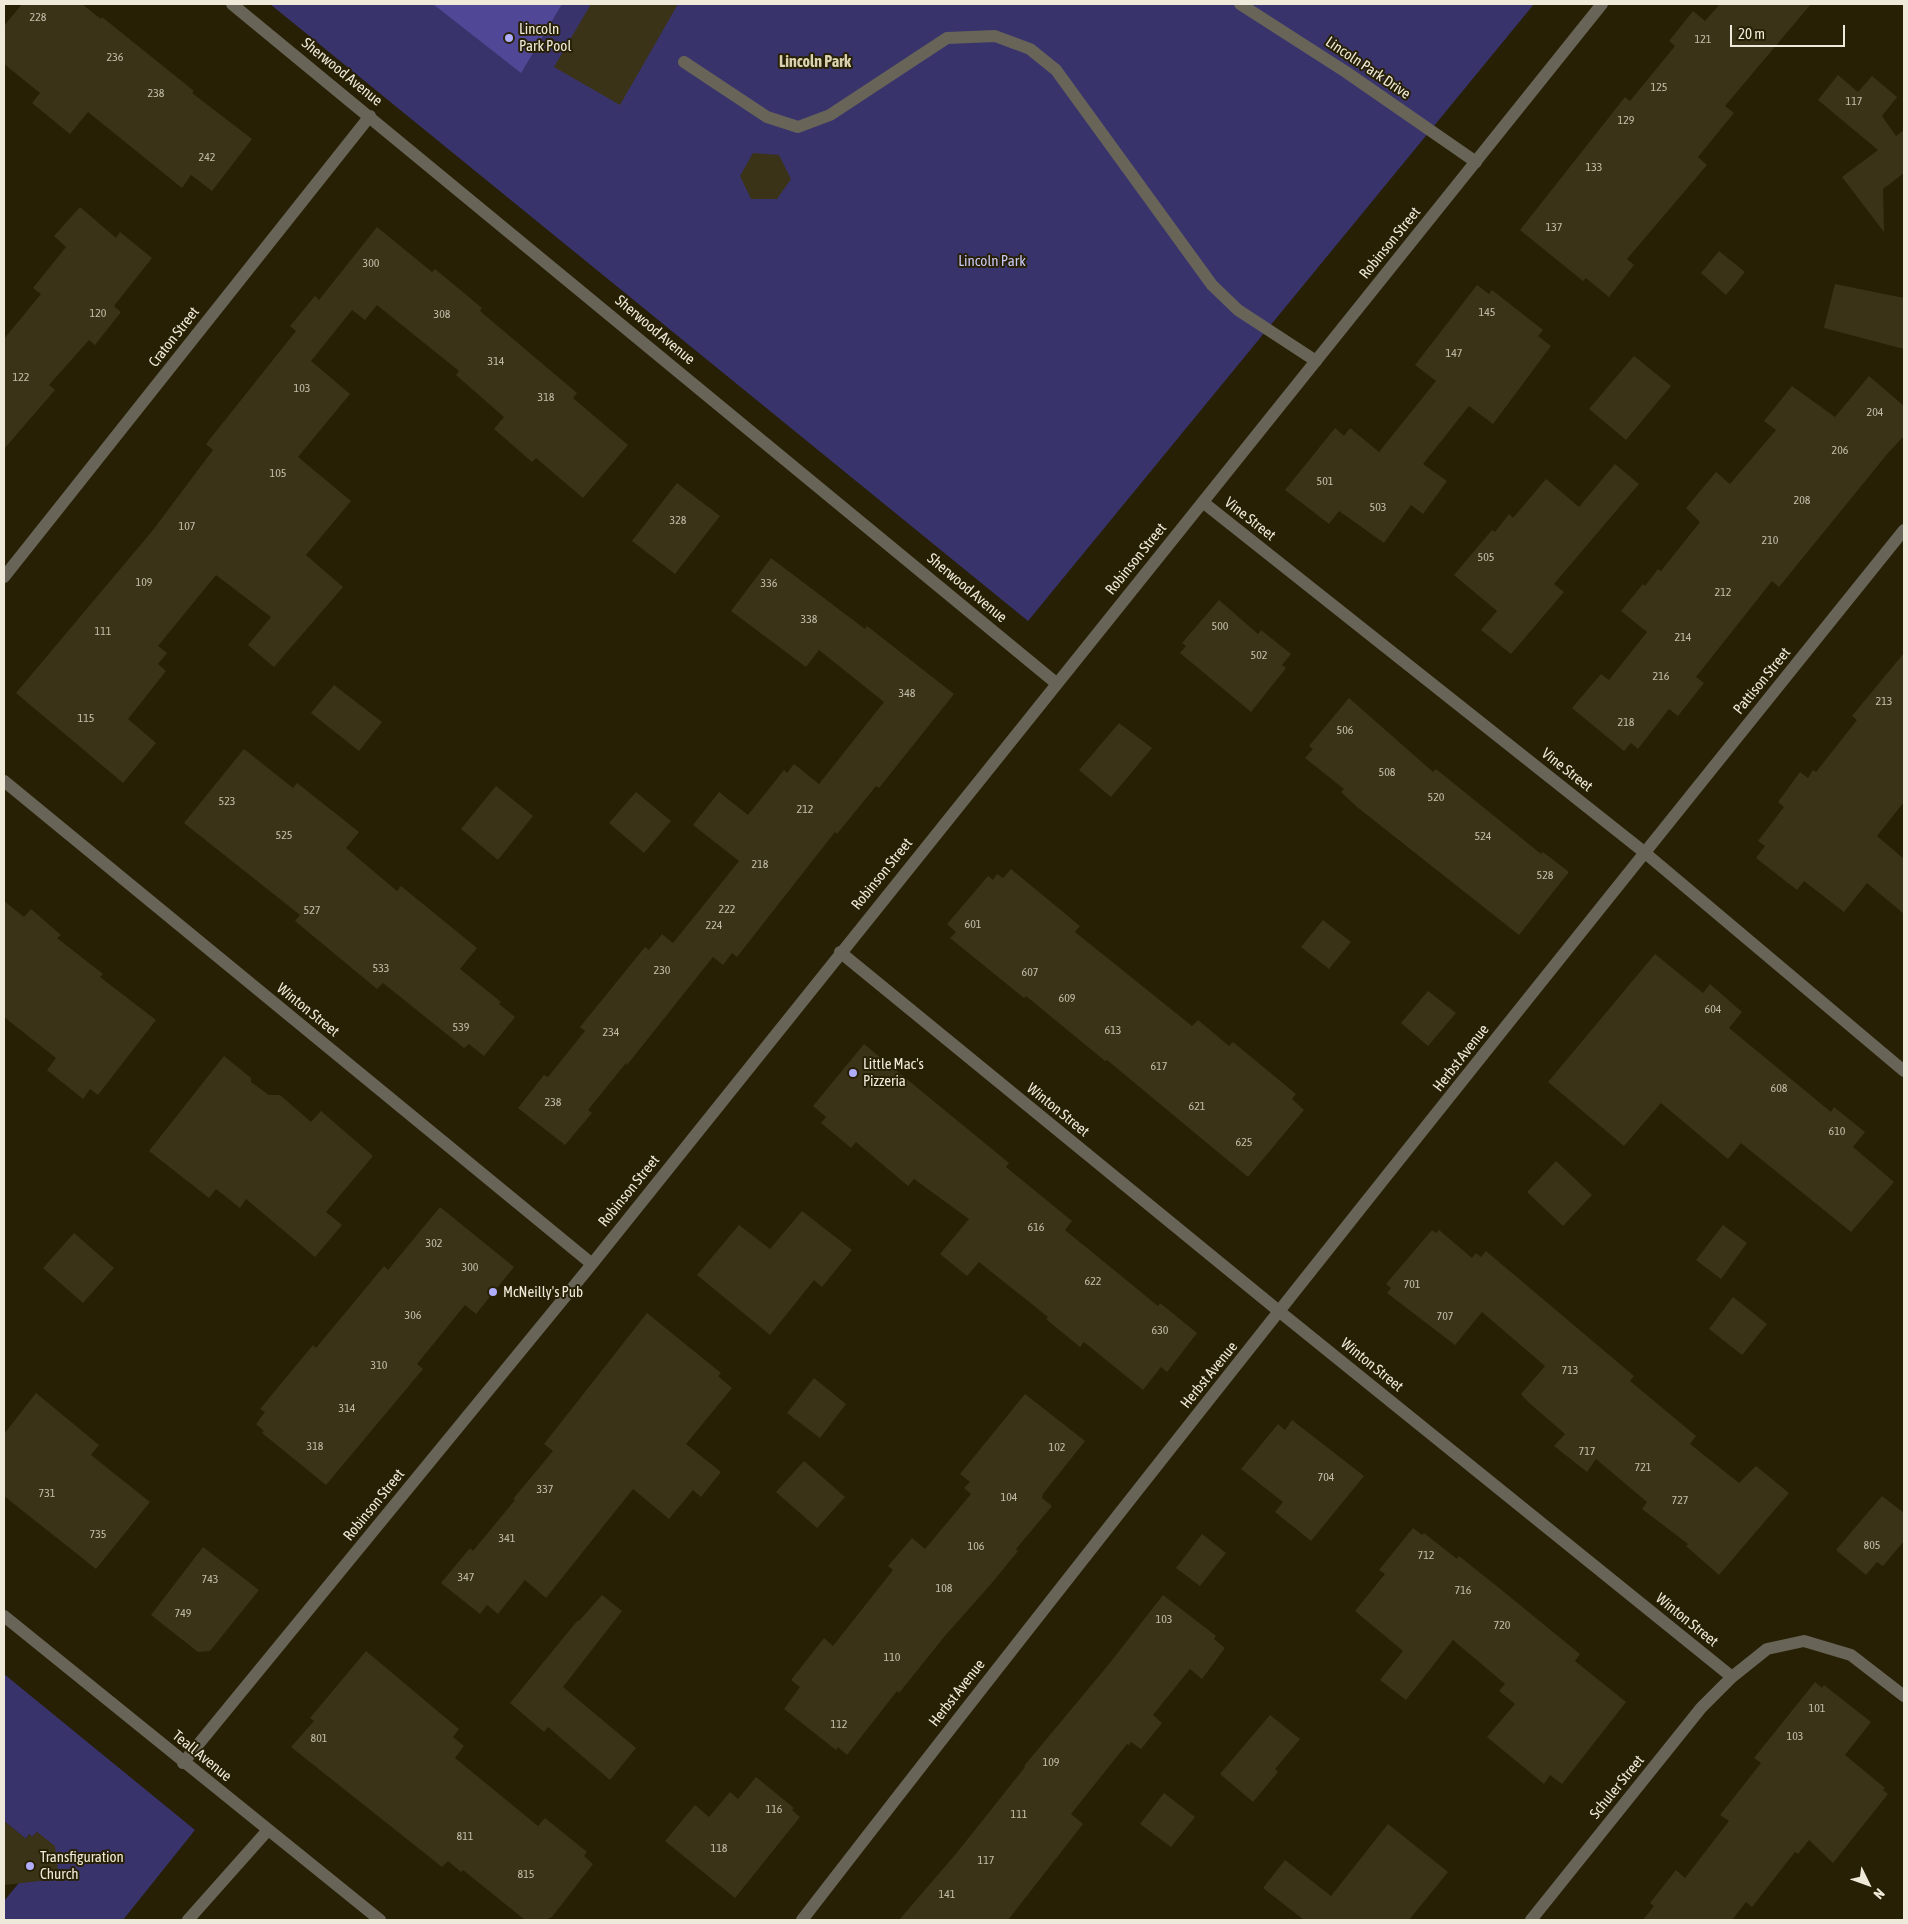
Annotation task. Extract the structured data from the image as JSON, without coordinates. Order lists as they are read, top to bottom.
{
  "streets": {
    "street": [
      "Lincoln Park Drive",
      "Sherwood Avenue",
      "Robinson Street",
      "Craton Street",
      "Vine Street",
      "Pattison Street",
      "Winton Street",
      "Herbst Avenue",
      "Teall Avenue",
      "Schuler Street"
    ]
  },
  "crossings": [
    ["Lincoln Park Drive", "Robinson Street"],
    ["Sherwood Avenue", "Robinson Street"],
    ["Sherwood Avenue", "Craton Street"],
    ["Robinson Street", "Vine Street"],
    ["Robinson Street", "Winton Street"],
    ["Robinson Street", "Teall Avenue"],
    ["Vine Street", "Pattison Street"],
    ["Vine Street", "Herbst Avenue"],
    ["Pattison Street", "Herbst Avenue"],
    ["Winton Street", "Herbst Avenue"],
    ["Winton Street", "Schuler Street"]
  ],
  "districts": ["Lincoln Park"],
  "parks": ["Lincoln Park"],
  "places": [
    "Lincoln Park Pool",
    "Little Mac's Pizzeria",
    "McNeilly's Pub",
    "Transfiguration Church"
  ],
  "house_numbers": [
    "228",
    "121",
    "236",
    "125",
    "238",
    "117",
    "129",
    "242",
    "133",
    "137",
    "300",
    "145",
    "120",
    "308",
    "147",
    "314",
    "122",
    "103",
    "318",
    "204",
    "206",
    "105",
    "501",
    "208",
    "503",
    "328",
    "107",
    "210",
    "505",
    "109",
    "336",
    "212",
    "338",
    "500",
    "111",
    "214",
    "502",
    "216",
    "348",
    "213",
    "115",
    "218",
    "506",
    "508",
    "520",
    "523",
    "212",
    "525",
    "524",
    "218",
    "528",
    "222",
    "527",
    "601",
    "224",
    "533",
    "230",
    "607",
    "609",
    "604",
    "539",
    "613",
    "234",
    "617",
    "608",
    "238",
    "621",
    "610",
    "625",
    "616",
    "302",
    "300",
    "622",
    "701",
    "306",
    "707",
    "630",
    "310",
    "713",
    "314",
    "318",
    "102",
    "717",
    "721",
    "704",
    "337",
    "731",
    "104",
    "727",
    "735",
    "341",
    "805",
    "106",
    "712",
    "347",
    "743",
    "108",
    "716",
    "749",
    "103",
    "720",
    "110",
    "101",
    "112",
    "103",
    "801",
    "109",
    "116",
    "111",
    "811",
    "118",
    "117",
    "815",
    "141"
  ],
  "scale_bar": "20 m",
  "north": "bottom right"
}
